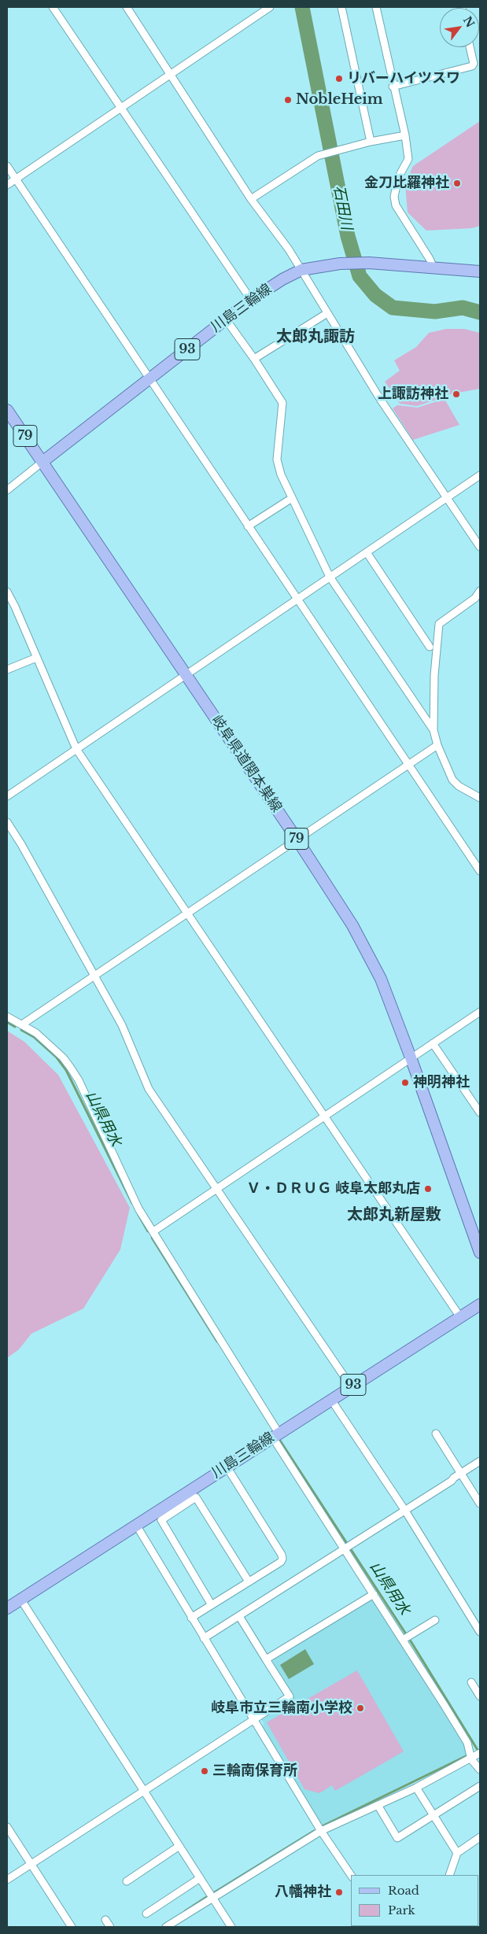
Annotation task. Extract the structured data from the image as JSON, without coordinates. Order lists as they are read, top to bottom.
{
  "streets": {
    "main road": [
      "川島三輪線",
      "93",
      "79",
      "岐阜県道関本巣線"
    ]
  },
  "crossings": [
    ["川島三輪線", "岐阜県道関本巣線"]
  ],
  "districts": ["太郎丸諏訪", "太郎丸新屋敷"],
  "water": ["石田川", "山県用水"],
  "places": [
    "リバーハイツスワ",
    "NobleHeim",
    "金刀比羅神社",
    "上諏訪神社",
    "神明神社",
    "Ｖ・ＤＲＵＧ 岐阜太郎丸店",
    "岐阜市立三輪南小学校",
    "三輪南保育所",
    "八幡神社"
  ],
  "legend": ["Road", "Park"],
  "north": "top right"
}
